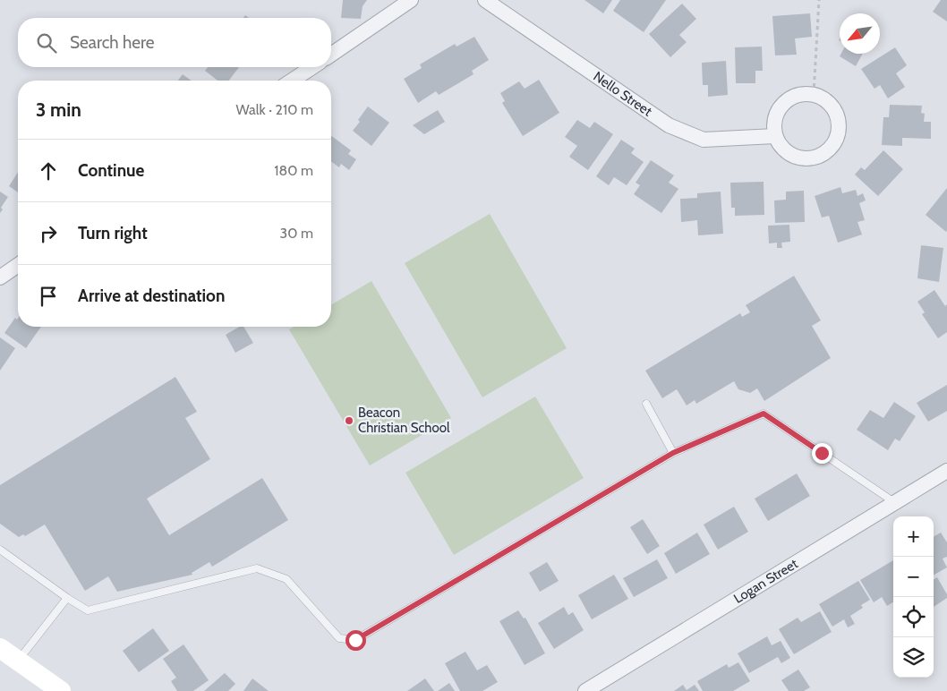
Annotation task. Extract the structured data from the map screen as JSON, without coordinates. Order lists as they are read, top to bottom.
{
  "streets": {
    "street": ["Nello Street", "Logan Street"]
  },
  "places": ["Beacon Christian School"],
  "north": "bottom left",
  "page": {
    "search": "Search here",
    "heading": ["3 min", "Walk · 210 m"],
    "list": [
      ["Continue", "180 m"],
      ["Turn right", "30 m"],
      "Arrive at destination"
    ],
    "map_buttons": ["+", "−"]
  }
}
